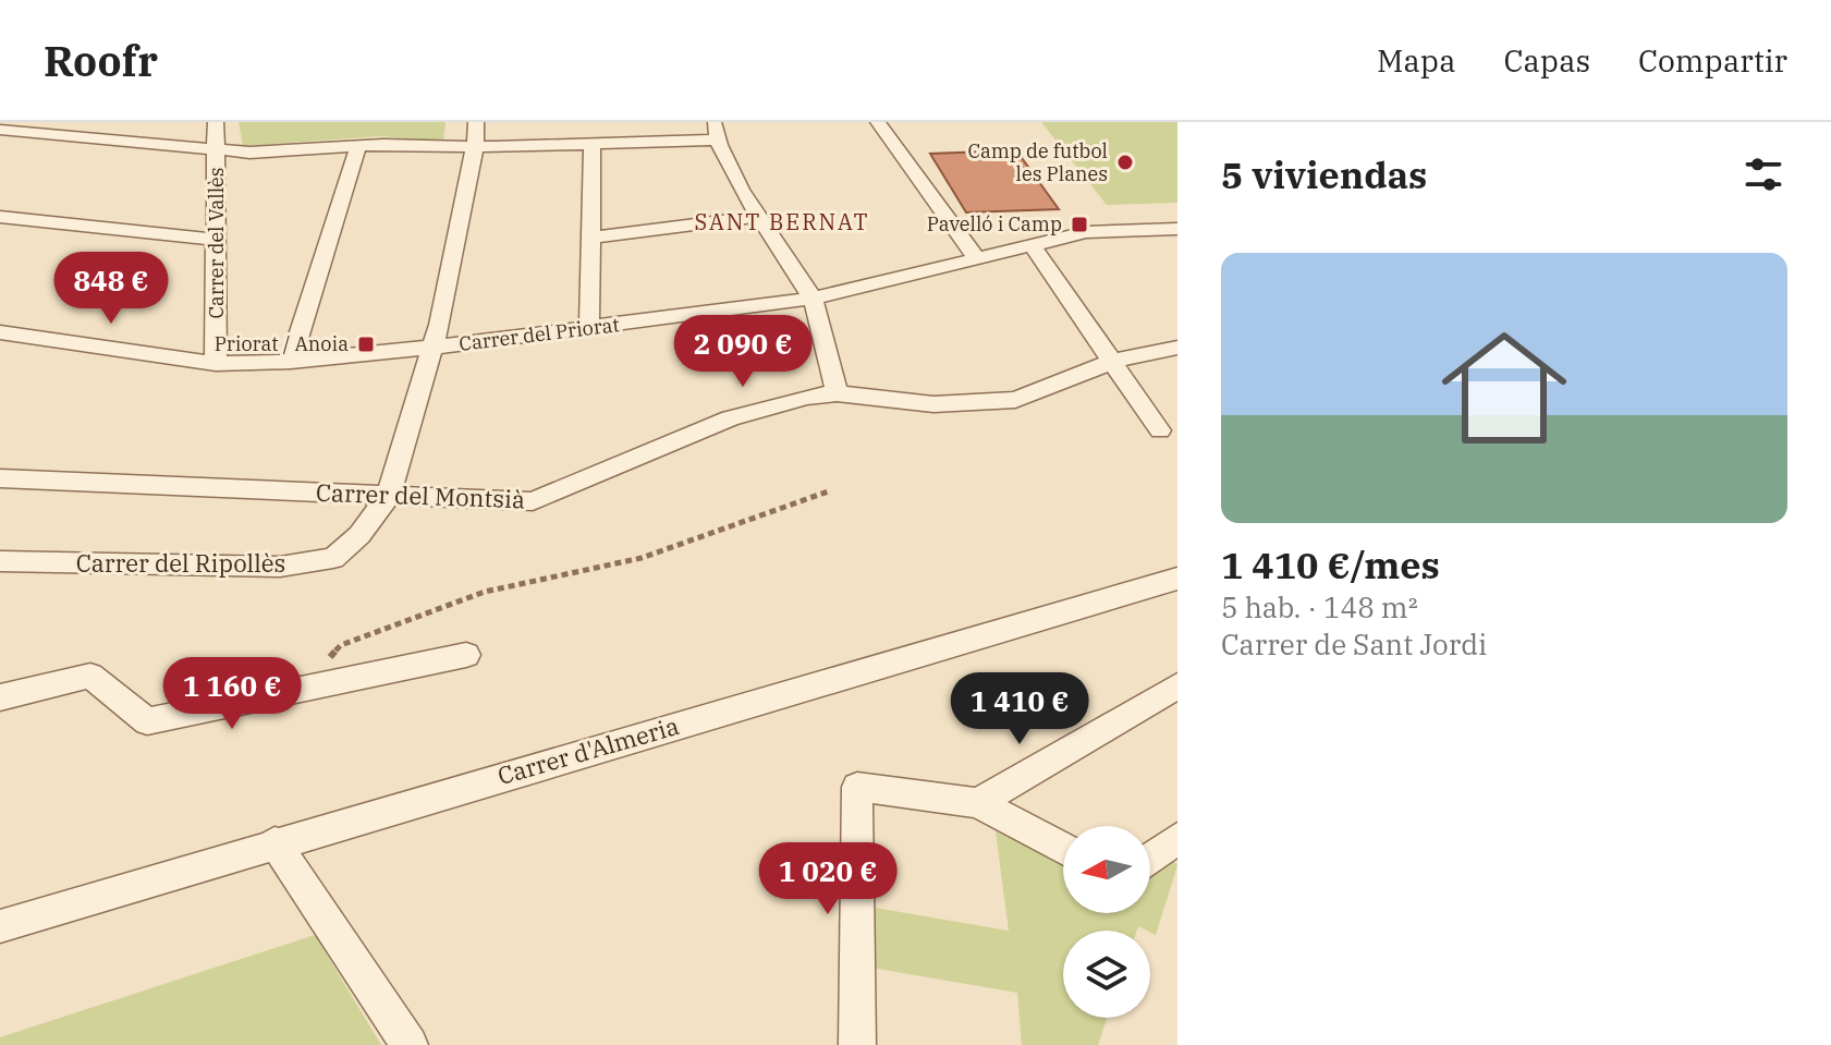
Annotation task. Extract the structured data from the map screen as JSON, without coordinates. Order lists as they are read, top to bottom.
{
  "streets": {
    "street": [
      "Carrer del Vallès",
      "Carrer del Priorat",
      "Carrer del Montsià",
      "Carrer del Ripollès",
      "Carrer d'Almeria"
    ]
  },
  "crossings": [
    ["Carrer del Vallès", "Carrer del Priorat"],
    ["Carrer del Priorat", "Carrer del Ripollès"],
    ["Carrer del Montsià", "Carrer del Ripollès"]
  ],
  "districts": ["SANT BERNAT"],
  "places": {
    "other": ["Camp de futbol les Planes"],
    "transit": ["Pavelló i Camp", "Priorat / Anoia"]
  },
  "north": "left",
  "page": {
    "header": "Roofr",
    "nav": ["Mapa", "Capas", "Compartir"],
    "heading": "5 viviendas",
    "list": [
      {
        "name": "1 410 €/mes",
        "note": "5 hab. · 148 m² · Carrer de Sant Jordi"
      }
    ],
    "price": [
      "848 €",
      "2 090 €",
      "1 160 €",
      "1 410 €",
      "1 020 €"
    ]
  }
}
